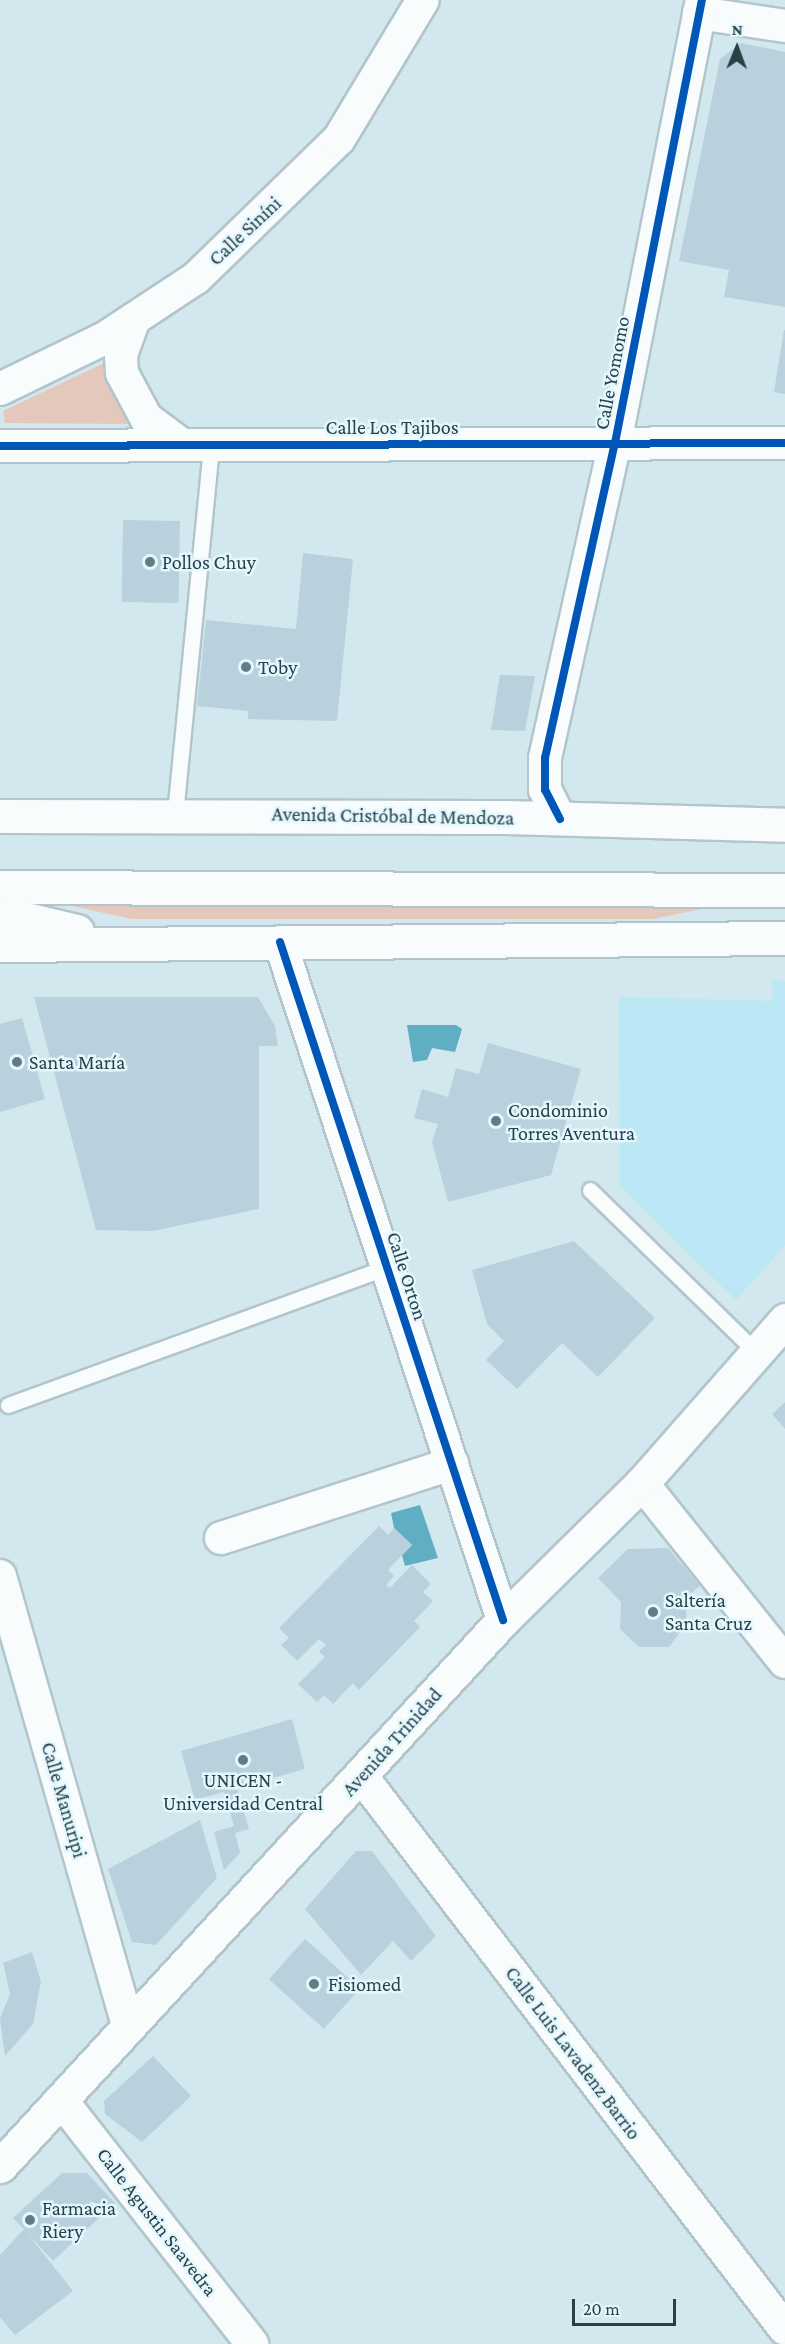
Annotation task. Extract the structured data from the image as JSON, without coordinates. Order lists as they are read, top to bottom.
{
  "streets": {
    "main road": ["Avenida Cristóbal de Mendoza", "Avenida Trinidad"],
    "street": [
      "Calle Siníni",
      "Calle Yomomo",
      "Calle Los Tajibos",
      "Calle Orton",
      "Calle Manuripi",
      "Calle Luis Lavadenz Barrio",
      "Calle Agustin Saavedra"
    ]
  },
  "crossings": [
    ["Calle Yomomo", "Calle Los Tajibos"],
    ["Calle Yomomo", "Avenida Cristóbal de Mendoza"],
    ["Calle Orton", "Avenida Trinidad"],
    ["Avenida Trinidad", "Calle Manuripi"],
    ["Avenida Trinidad", "Calle Luis Lavadenz Barrio"],
    ["Avenida Trinidad", "Calle Agustin Saavedra"]
  ],
  "places": [
    "Pollos Chuy",
    "Toby",
    "Santa María",
    "Condominio Torres Aventura",
    "Saltería Santa Cruz",
    "UNICEN - Universidad Central",
    "Fisiomed",
    "Farmacia Riery"
  ],
  "scale_bar": "20 m",
  "north": "top"
}
